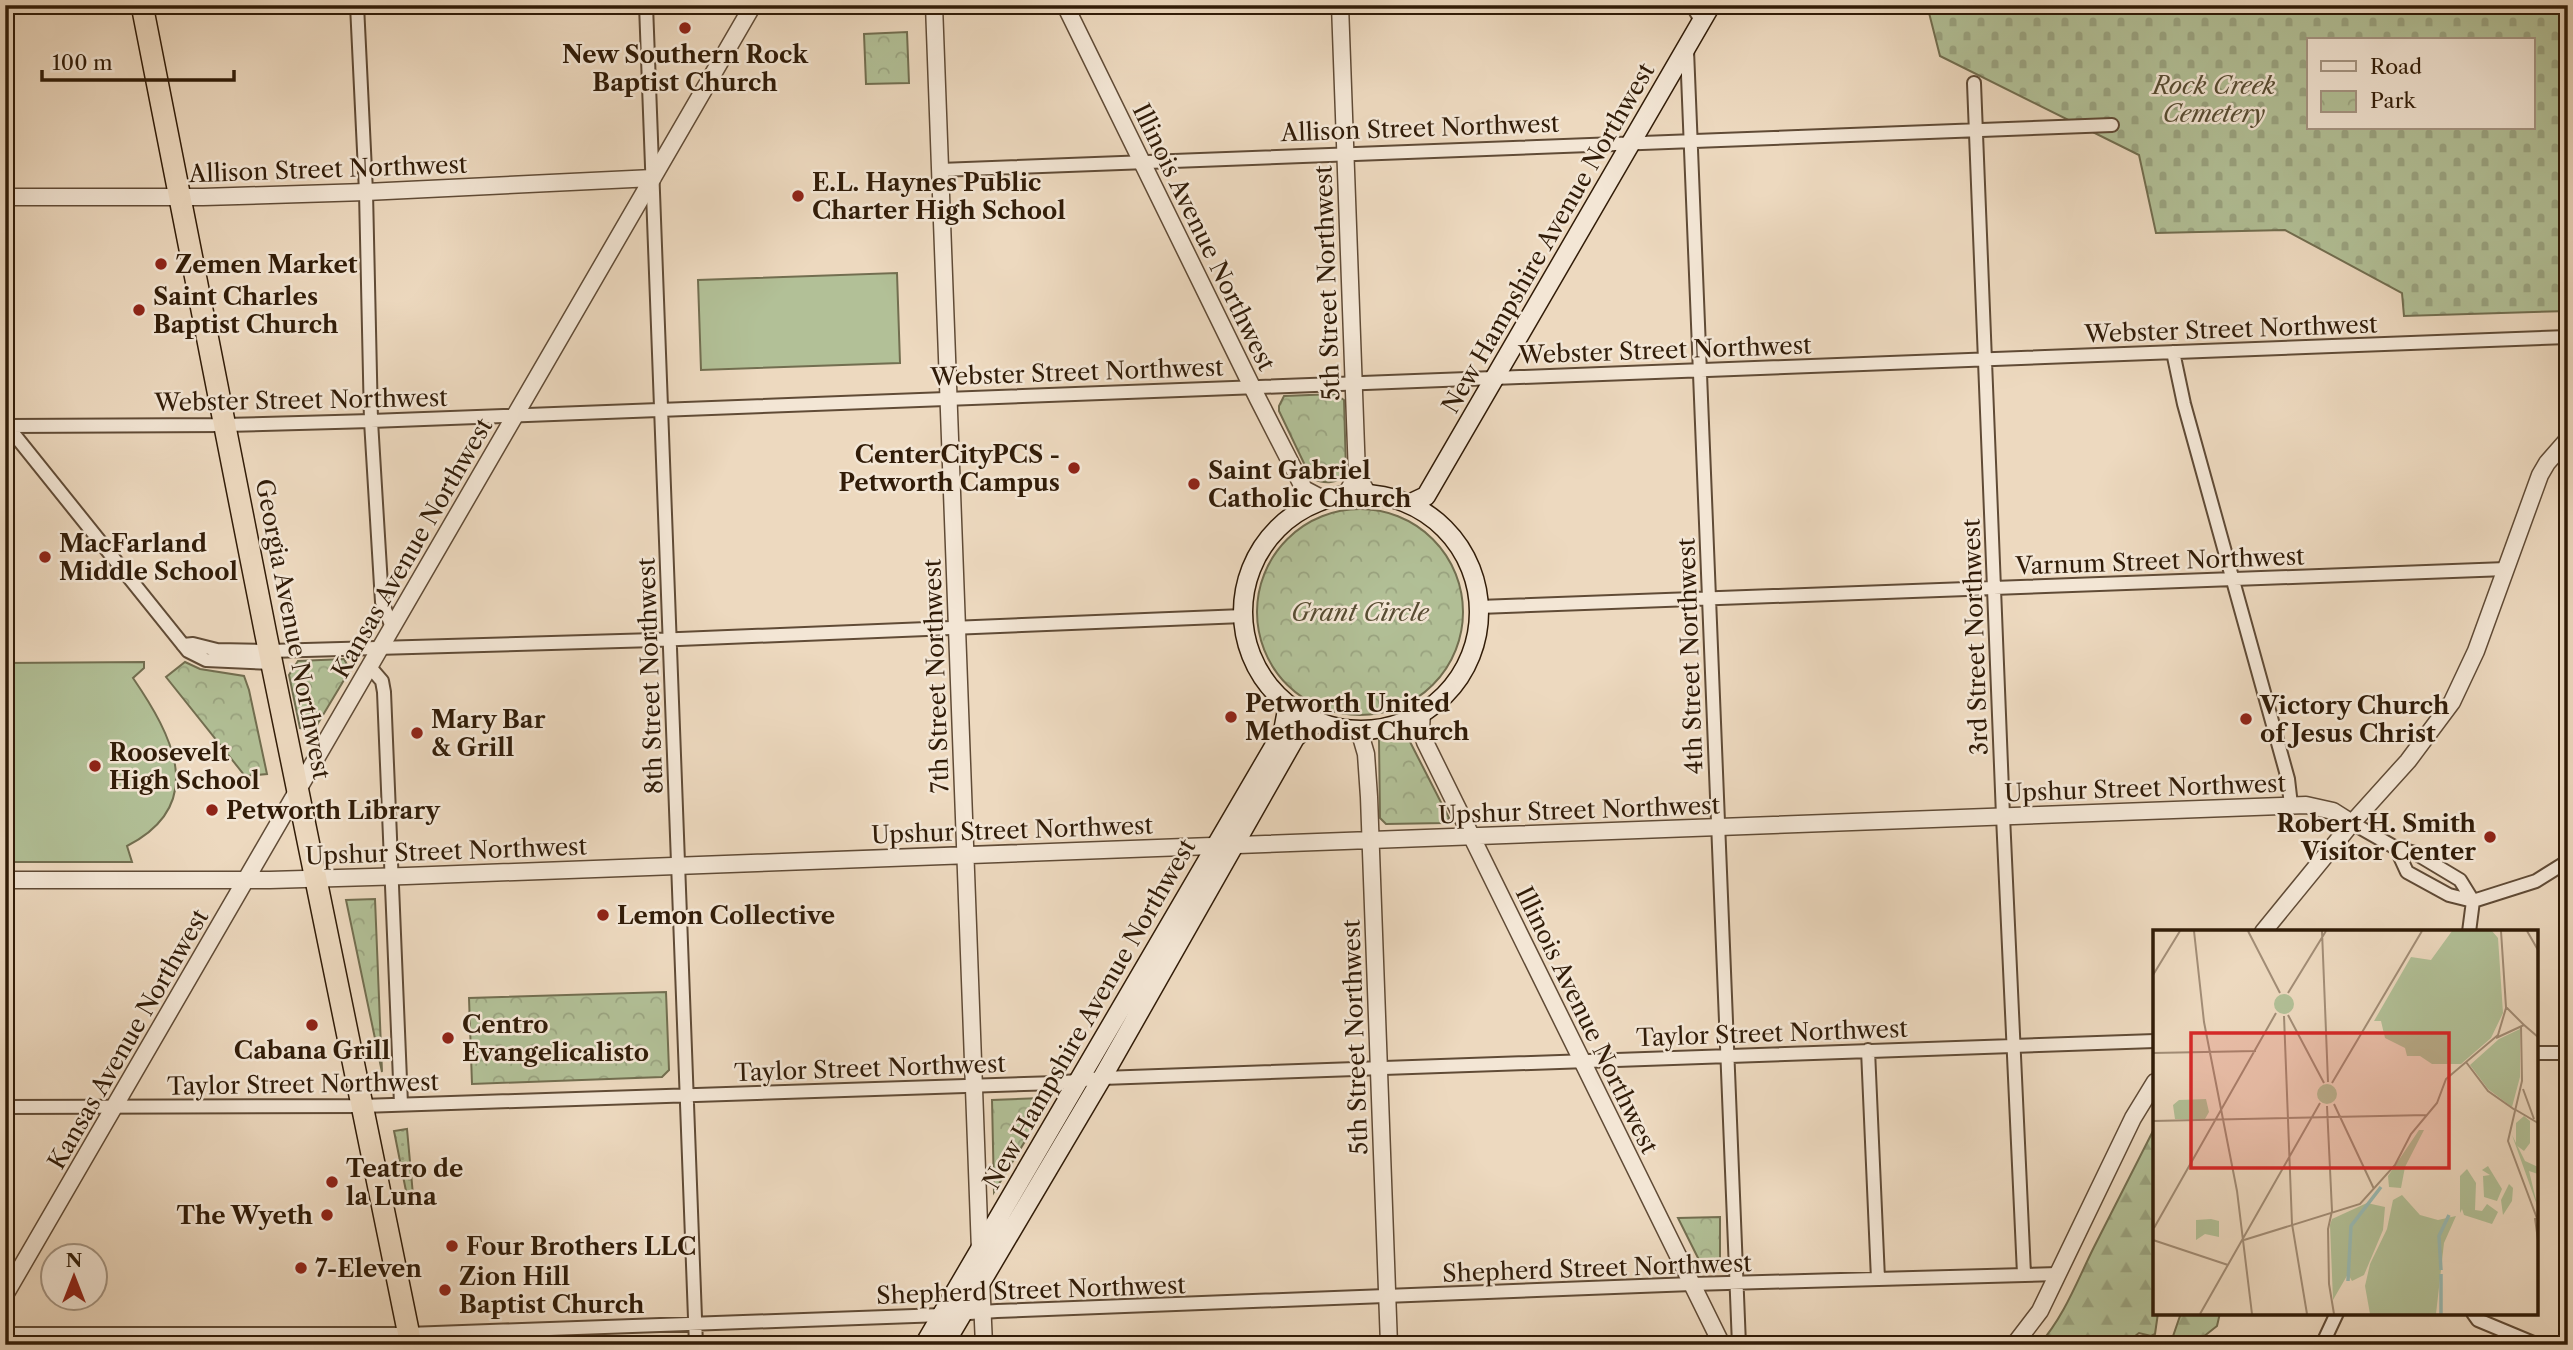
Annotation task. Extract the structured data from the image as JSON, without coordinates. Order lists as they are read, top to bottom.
{
  "streets": {
    "highway": ["Georgia Avenue Northwest"],
    "main road": ["New Hampshire Avenue Northwest"],
    "street": [
      "Allison Street Northwest",
      "Illinois Avenue Northwest",
      "5th Street Northwest",
      "Webster Street Northwest",
      "Kansas Avenue Northwest",
      "Varnum Street Northwest",
      "3rd Street Northwest",
      "4th Street Northwest",
      "8th Street Northwest",
      "7th Street Northwest",
      "Upshur Street Northwest",
      "Taylor Street Northwest",
      "Shepherd Street Northwest"
    ]
  },
  "crossings": [
    ["Allison Street Northwest", "Illinois Avenue Northwest"],
    ["Allison Street Northwest", "New Hampshire Avenue Northwest"],
    ["Allison Street Northwest", "5th Street Northwest"],
    ["Allison Street Northwest", "Kansas Avenue Northwest"],
    ["Allison Street Northwest", "Georgia Avenue Northwest"],
    ["Allison Street Northwest", "3rd Street Northwest"],
    ["Allison Street Northwest", "4th Street Northwest"],
    ["Allison Street Northwest", "8th Street Northwest"],
    ["Allison Street Northwest", "7th Street Northwest"],
    ["Illinois Avenue Northwest", "New Hampshire Avenue Northwest"],
    ["Illinois Avenue Northwest", "5th Street Northwest"],
    ["Illinois Avenue Northwest", "Webster Street Northwest"],
    ["Illinois Avenue Northwest", "Varnum Street Northwest"],
    ["Illinois Avenue Northwest", "Upshur Street Northwest"],
    ["Illinois Avenue Northwest", "Taylor Street Northwest"],
    ["Illinois Avenue Northwest", "Shepherd Street Northwest"],
    ["New Hampshire Avenue Northwest", "5th Street Northwest"],
    ["New Hampshire Avenue Northwest", "Webster Street Northwest"],
    ["New Hampshire Avenue Northwest", "Varnum Street Northwest"],
    ["New Hampshire Avenue Northwest", "4th Street Northwest"],
    ["New Hampshire Avenue Northwest", "7th Street Northwest"],
    ["New Hampshire Avenue Northwest", "Upshur Street Northwest"],
    ["New Hampshire Avenue Northwest", "Taylor Street Northwest"],
    ["New Hampshire Avenue Northwest", "Shepherd Street Northwest"],
    ["5th Street Northwest", "Webster Street Northwest"],
    ["5th Street Northwest", "Varnum Street Northwest"],
    ["5th Street Northwest", "Upshur Street Northwest"],
    ["5th Street Northwest", "Taylor Street Northwest"],
    ["5th Street Northwest", "Shepherd Street Northwest"],
    ["Webster Street Northwest", "Kansas Avenue Northwest"],
    ["Webster Street Northwest", "Georgia Avenue Northwest"],
    ["Webster Street Northwest", "3rd Street Northwest"],
    ["Webster Street Northwest", "4th Street Northwest"],
    ["Webster Street Northwest", "8th Street Northwest"],
    ["Webster Street Northwest", "7th Street Northwest"],
    ["Kansas Avenue Northwest", "Georgia Avenue Northwest"],
    ["Kansas Avenue Northwest", "8th Street Northwest"],
    ["Kansas Avenue Northwest", "Upshur Street Northwest"],
    ["Kansas Avenue Northwest", "Taylor Street Northwest"],
    ["Varnum Street Northwest", "3rd Street Northwest"],
    ["Varnum Street Northwest", "4th Street Northwest"],
    ["Georgia Avenue Northwest", "Upshur Street Northwest"],
    ["Georgia Avenue Northwest", "Taylor Street Northwest"],
    ["Georgia Avenue Northwest", "Shepherd Street Northwest"],
    ["3rd Street Northwest", "Upshur Street Northwest"],
    ["3rd Street Northwest", "Taylor Street Northwest"],
    ["3rd Street Northwest", "Shepherd Street Northwest"],
    ["4th Street Northwest", "Upshur Street Northwest"],
    ["4th Street Northwest", "Taylor Street Northwest"],
    ["4th Street Northwest", "Shepherd Street Northwest"],
    ["8th Street Northwest", "Upshur Street Northwest"],
    ["8th Street Northwest", "Taylor Street Northwest"],
    ["8th Street Northwest", "Shepherd Street Northwest"],
    ["7th Street Northwest", "Upshur Street Northwest"],
    ["7th Street Northwest", "Taylor Street Northwest"],
    ["7th Street Northwest", "Shepherd Street Northwest"]
  ],
  "parks": ["Rock Creek Cemetery", "Grant Circle"],
  "places": [
    "New Southern Rock Baptist Church",
    "E.L. Haynes Public Charter High School",
    "Zemen Market",
    "Saint Charles Baptist Church",
    "CenterCityPCS - Petworth Campus",
    "Saint Gabriel Catholic Church",
    "MacFarland Middle School",
    "Petworth United Methodist Church",
    "Victory Church of Jesus Christ",
    "Mary Bar & Grill",
    "Roosevelt High School",
    "Petworth Library",
    "Robert H. Smith Visitor Center",
    "Lemon Collective",
    "Cabana Grill",
    "Centro Evangelicalisto",
    "Teatro de la Luna",
    "The Wyeth",
    "Four Brothers LLC",
    "7-Eleven",
    "Zion Hill Baptist Church"
  ],
  "legend": ["Road", "Park"],
  "scale_bar": "100 m",
  "north": "top"
}
